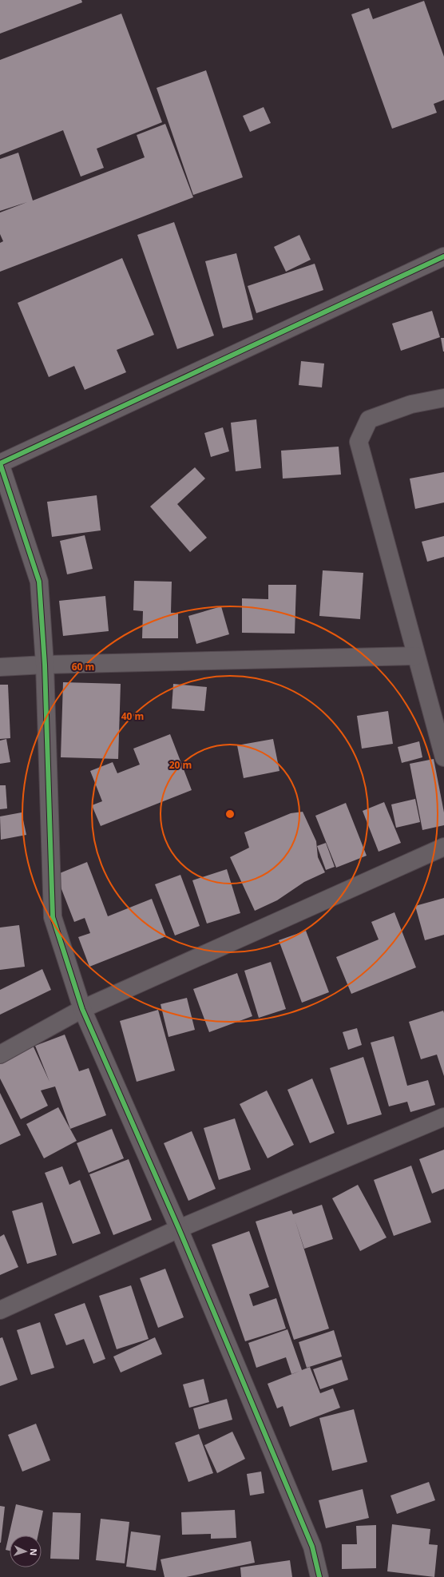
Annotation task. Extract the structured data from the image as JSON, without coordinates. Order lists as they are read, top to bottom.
{
  "north": "right",
  "rings": ["60 m", "40 m", "20 m"]
}
